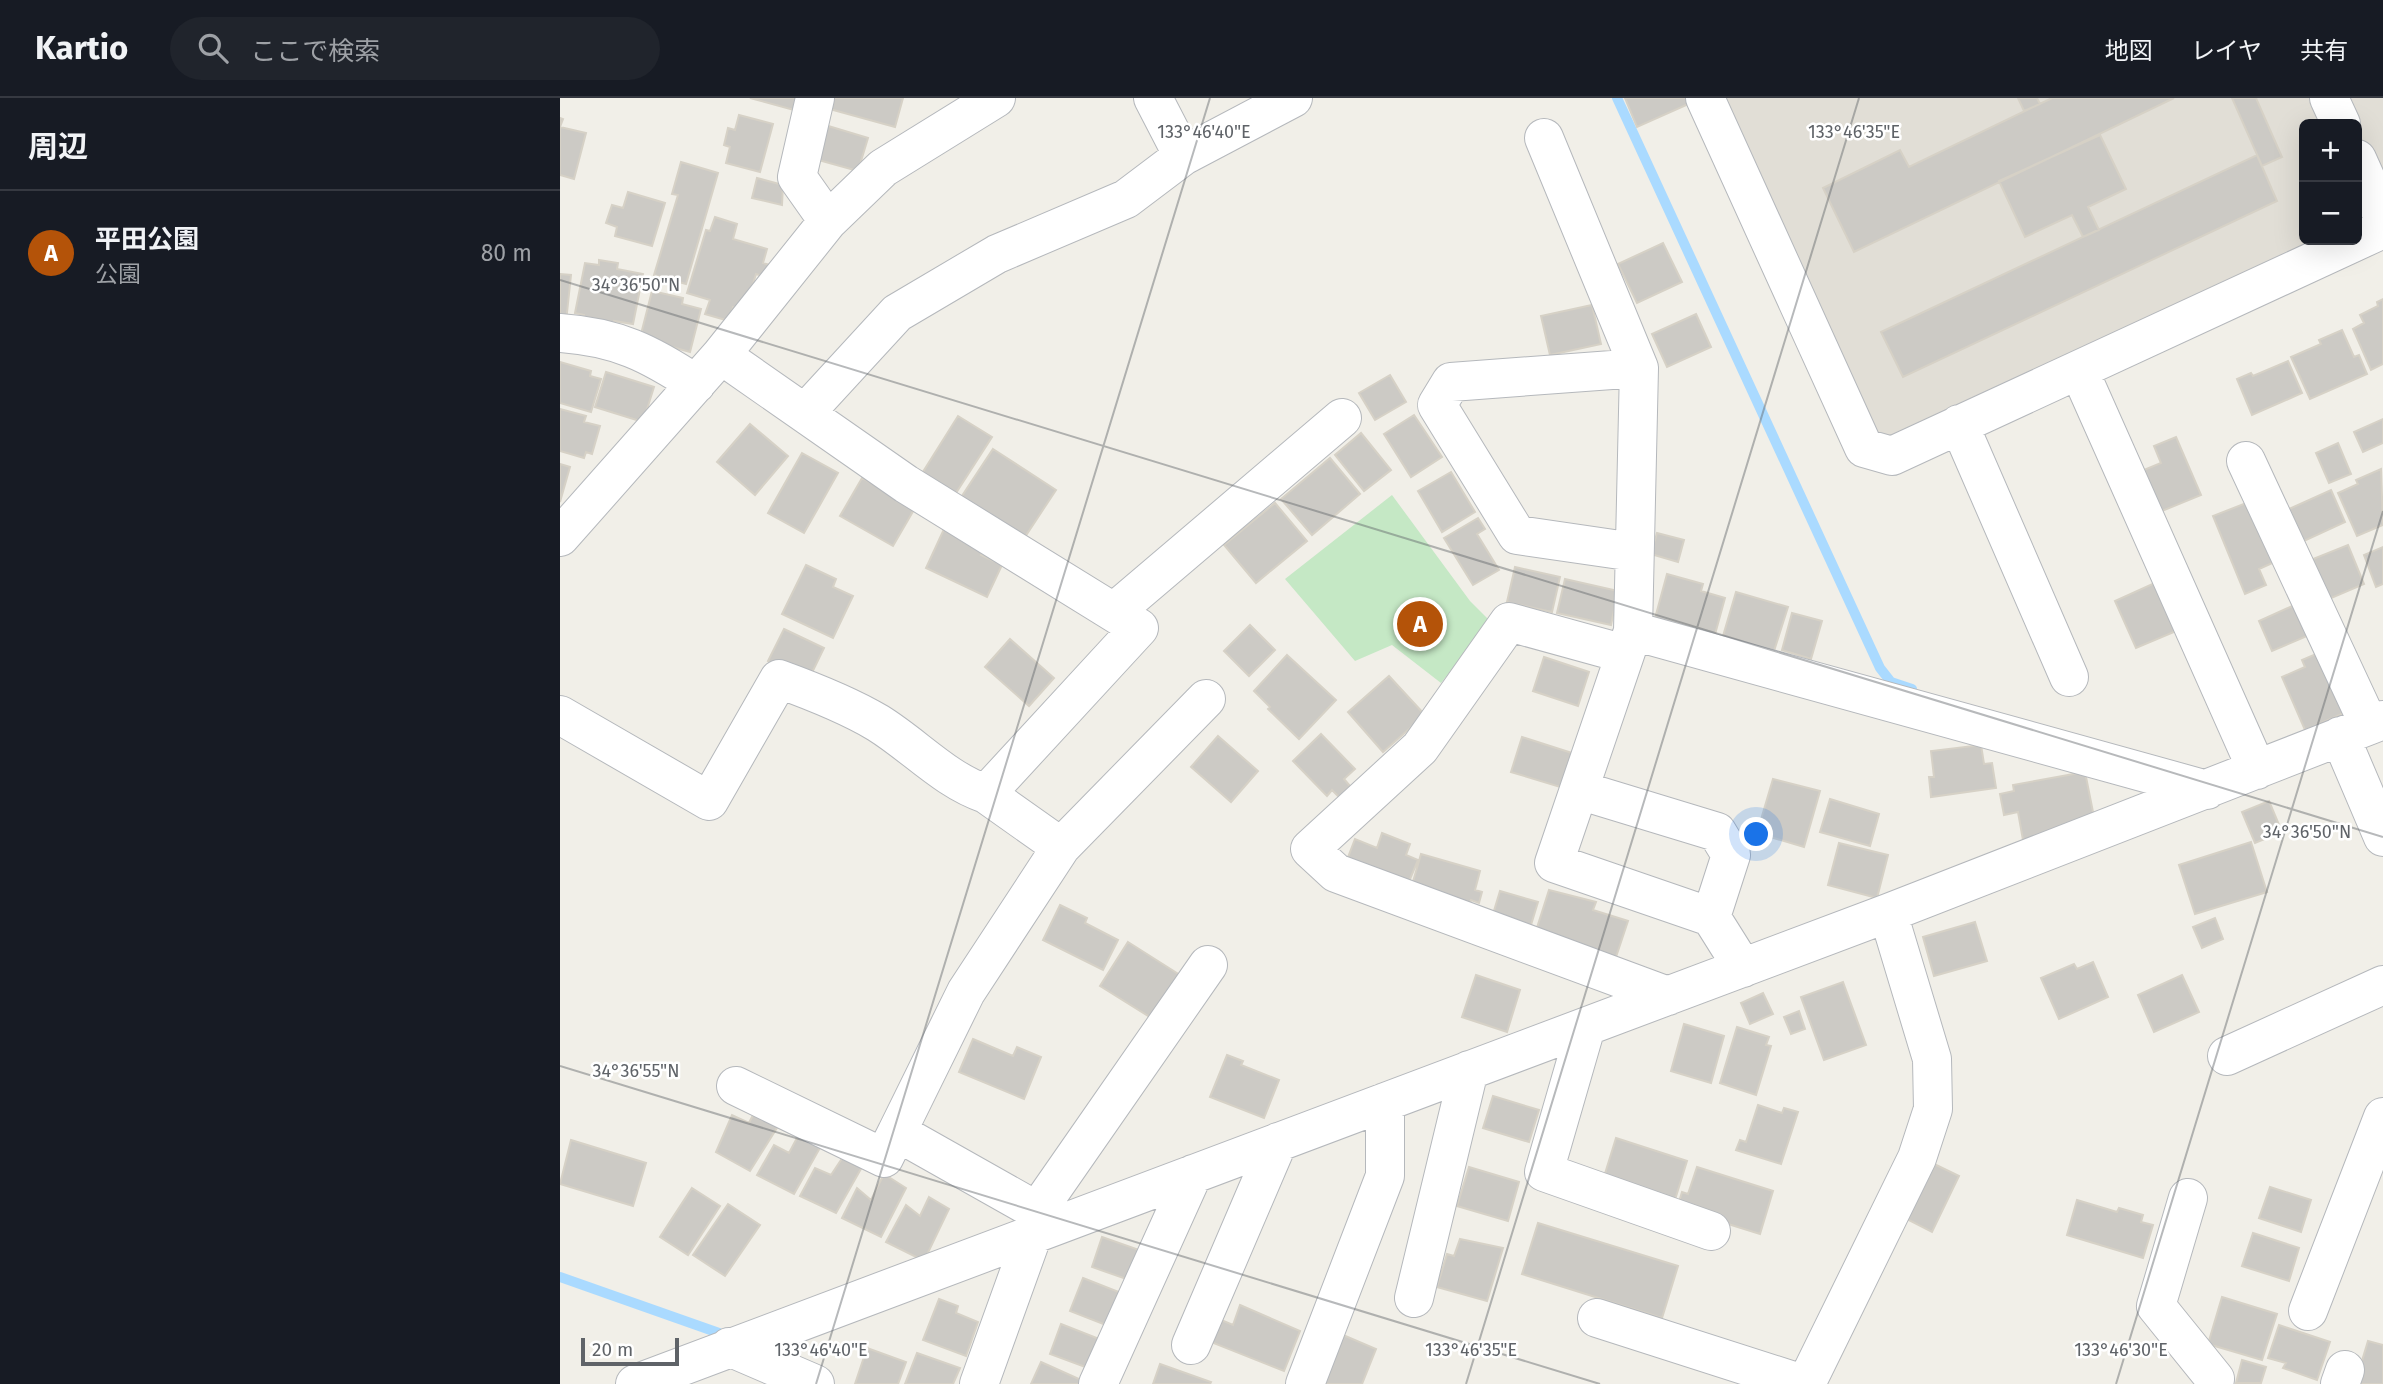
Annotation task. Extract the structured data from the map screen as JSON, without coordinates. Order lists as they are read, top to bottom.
{
  "scale_bar": "20 m",
  "page": {
    "header": "Kartio",
    "search": "ここで検索",
    "nav": ["地図", "レイヤ", "共有"],
    "heading": "周辺",
    "map_buttons": ["+", "−"],
    "list": [
      {
        "mark": "A",
        "name": "平田公園",
        "note": "公園",
        "value": "80 m"
      }
    ],
    "pins": "A",
    "scale": "20 m"
  },
  "coordinates": [
    "133°46'40\"E",
    "133°46'35\"E",
    "34°36'50\"N",
    "34°36'55\"N",
    "133°46'30\"E"
  ]
}
